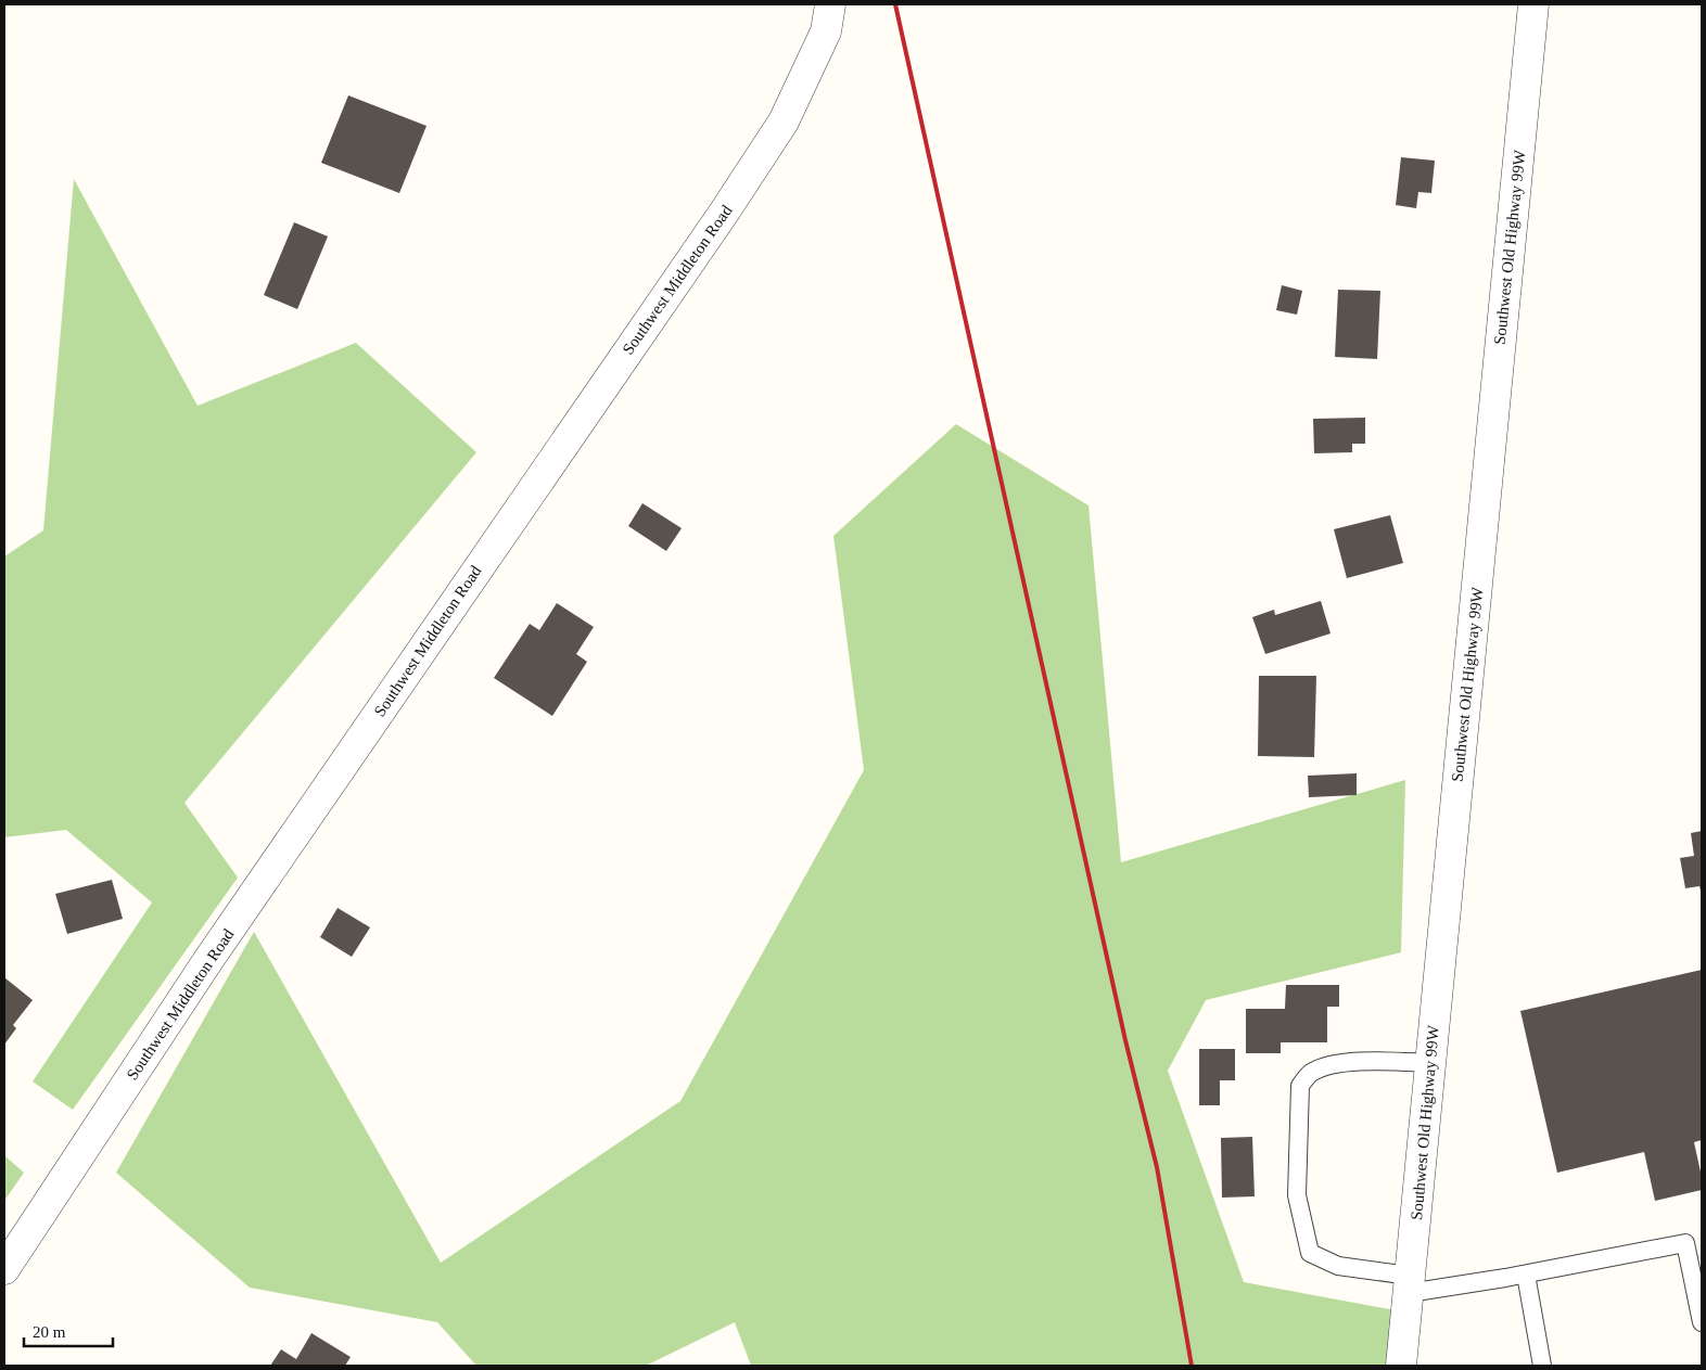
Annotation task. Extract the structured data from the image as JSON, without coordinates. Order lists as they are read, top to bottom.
{
  "streets": {
    "street": ["Southwest Old Highway 99W", "Southwest Middleton Road"]
  },
  "scale_bar": "20 m"
}
